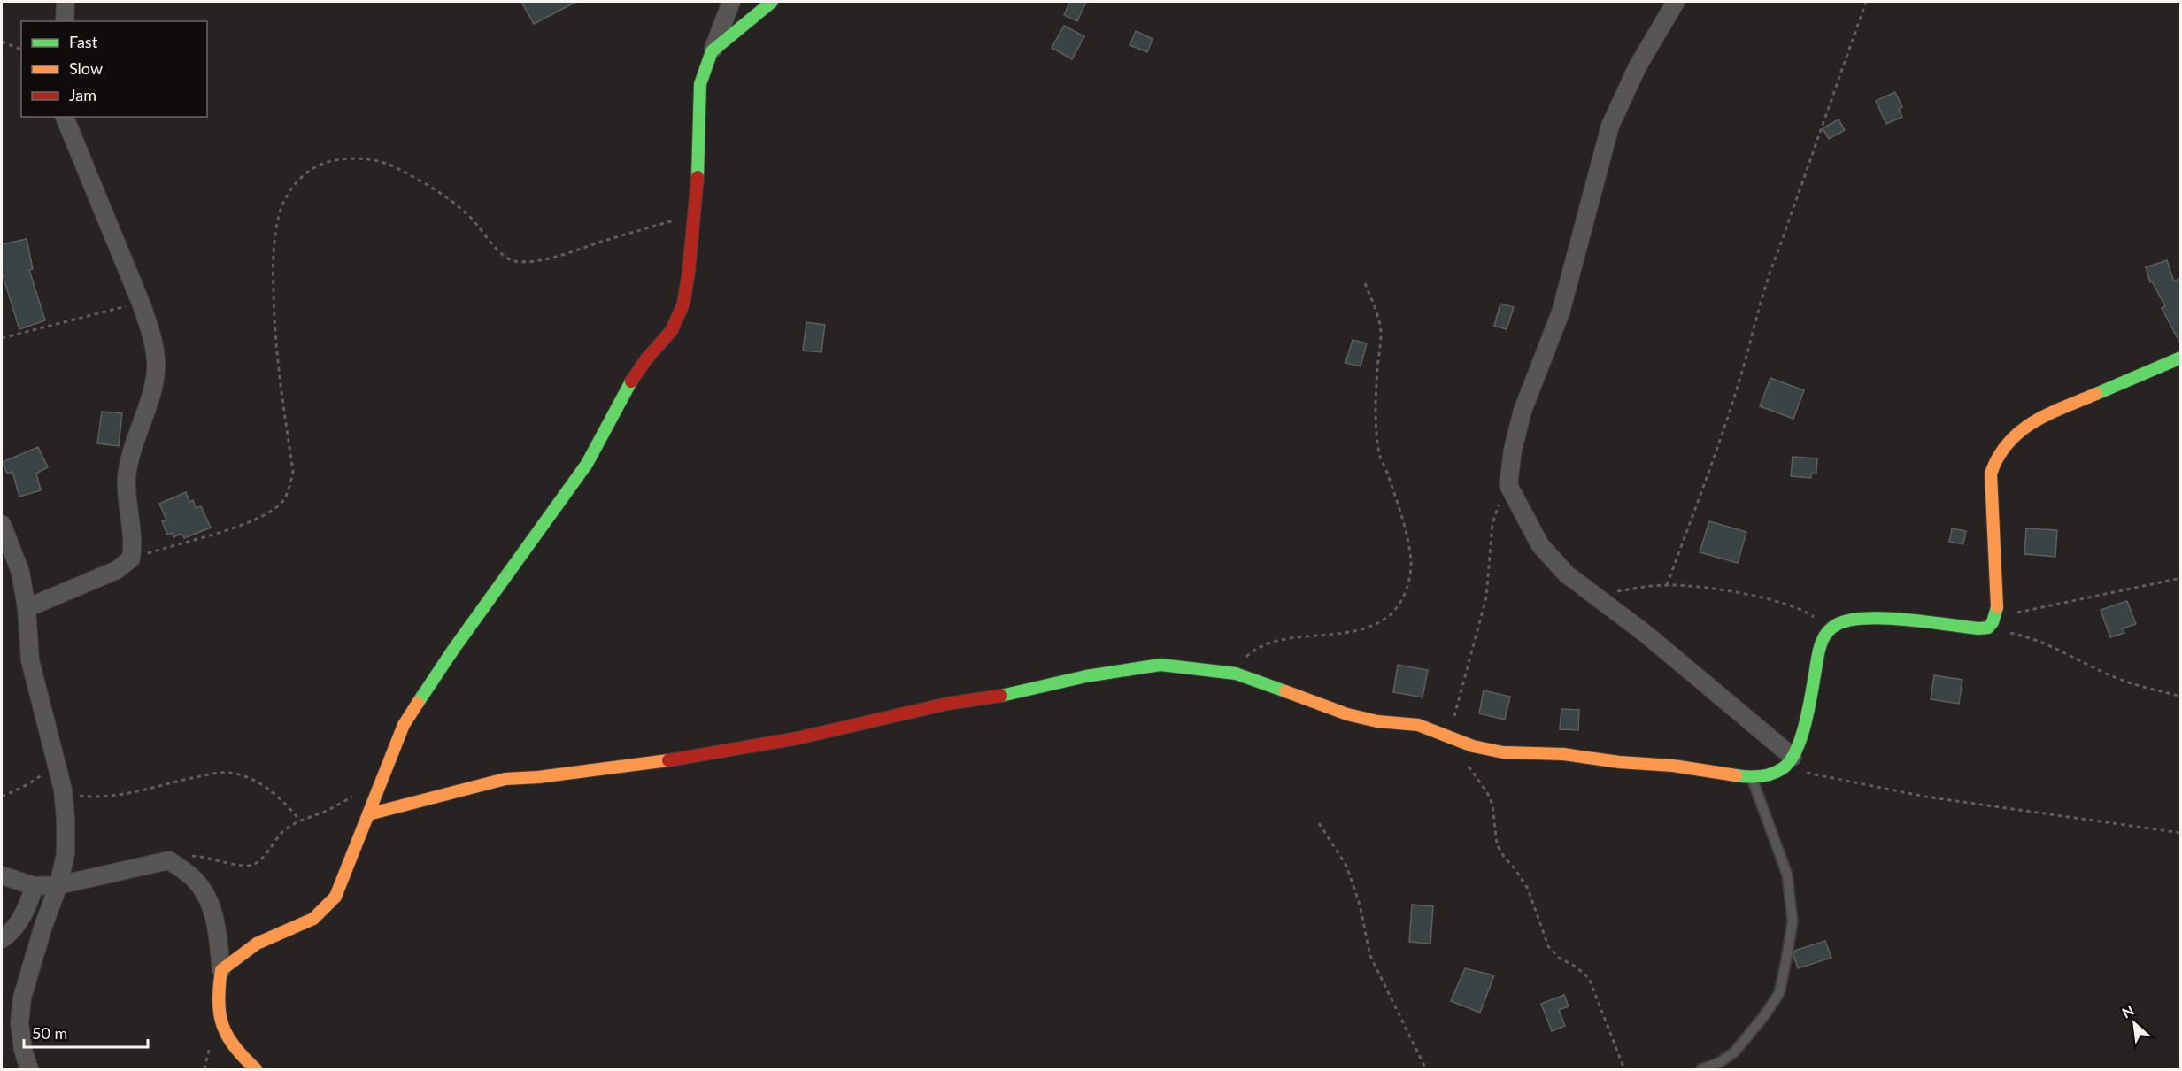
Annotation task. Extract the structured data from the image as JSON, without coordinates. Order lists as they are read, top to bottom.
{
  "legend": ["Fast", "Slow", "Jam"],
  "scale_bar": "50 m",
  "north": "top left"
}
